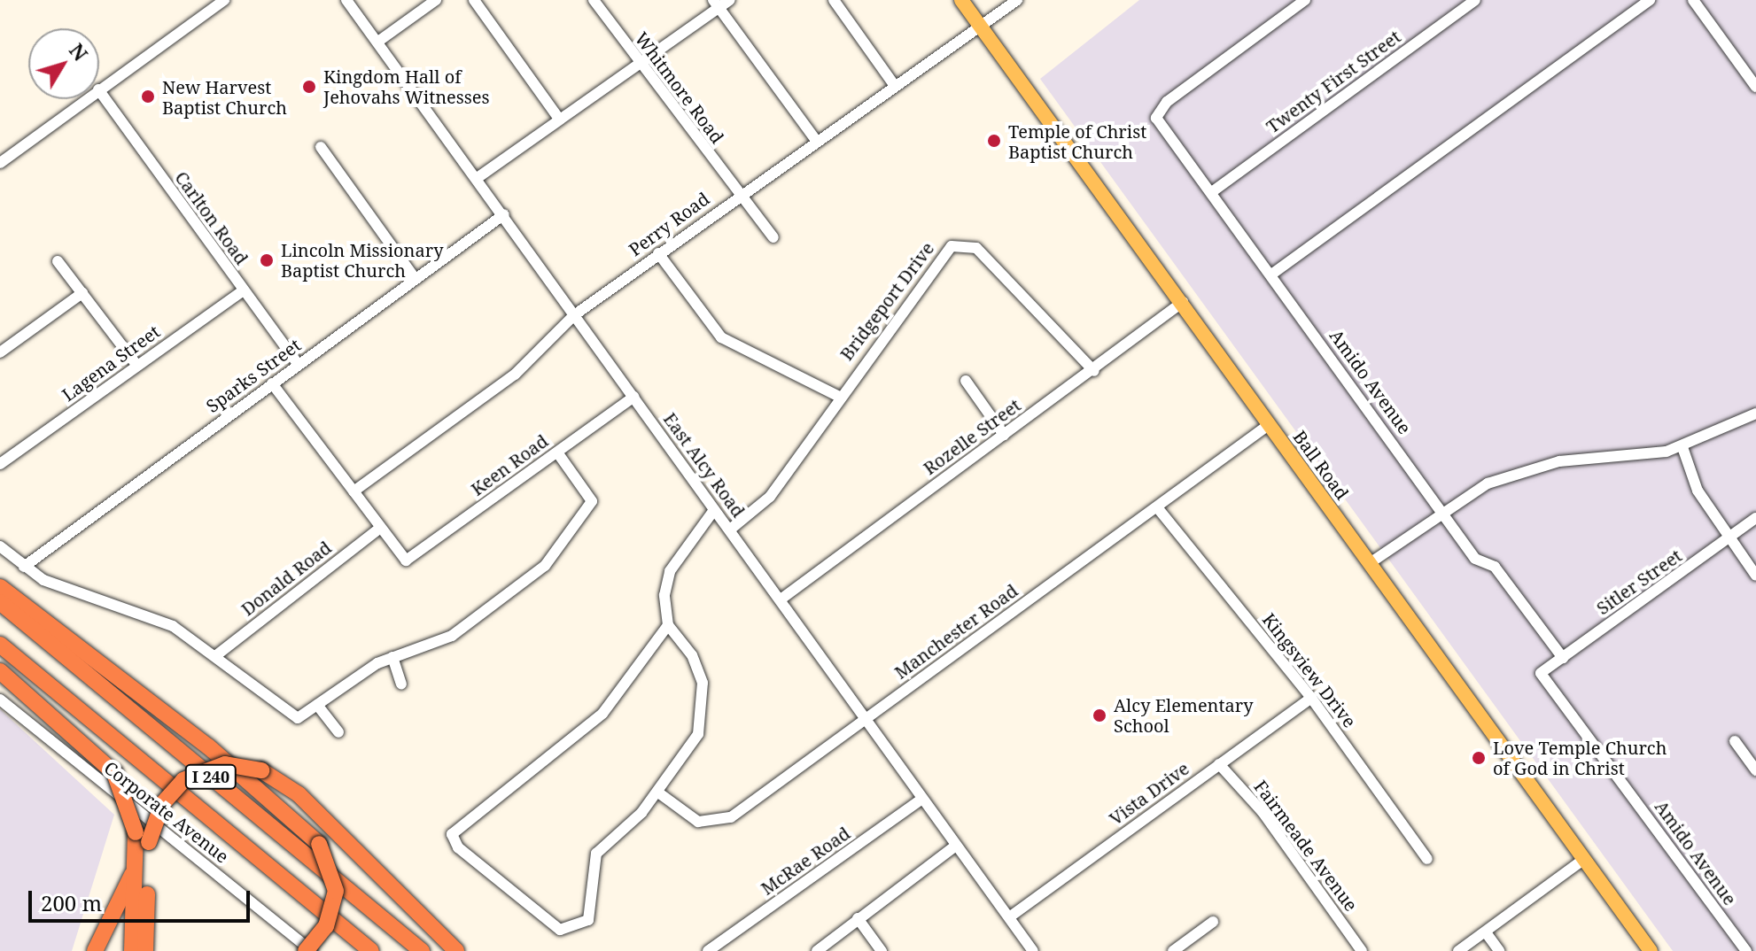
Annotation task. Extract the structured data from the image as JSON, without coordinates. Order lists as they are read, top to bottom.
{
  "streets": {
    "highway": ["I 240"],
    "main road": ["Ball Road"],
    "street": [
      "Twenty First Street",
      "Whitmore Road",
      "Carlton Road",
      "Perry Road",
      "Bridgeport Drive",
      "Lagena Street",
      "Sparks Street",
      "Amido Avenue",
      "Rozelle Street",
      "Keen Road",
      "East Alcy Road",
      "Donald Road",
      "Sitler Street",
      "Manchester Road",
      "Kingsview Drive",
      "Vista Drive",
      "Corporate Avenue",
      "Fairmeade Avenue",
      "McRae Road"
    ]
  },
  "crossings": [
    ["Twenty First Street", "Amido Avenue"],
    ["Whitmore Road", "Perry Road"],
    ["Carlton Road", "Lagena Street"],
    ["Carlton Road", "Sparks Street"],
    ["Perry Road", "East Alcy Road"],
    ["Perry Road", "Ball Road"],
    ["Bridgeport Drive", "Rozelle Street"],
    ["Bridgeport Drive", "East Alcy Road"],
    ["Sparks Street", "East Alcy Road"],
    ["Amido Avenue", "Sitler Street"],
    ["Rozelle Street", "East Alcy Road"],
    ["Rozelle Street", "Ball Road"],
    ["Keen Road", "East Alcy Road"],
    ["Keen Road", "Donald Road"],
    ["East Alcy Road", "Manchester Road"],
    ["East Alcy Road", "Vista Drive"],
    ["East Alcy Road", "McRae Road"],
    ["Ball Road", "Manchester Road"],
    ["Manchester Road", "Kingsview Drive"],
    ["Kingsview Drive", "Vista Drive"],
    ["Vista Drive", "Fairmeade Avenue"]
  ],
  "places": [
    "Kingdom Hall of Jehovahs Witnesses",
    "New Harvest Baptist Church",
    "Temple of Christ Baptist Church",
    "Lincoln Missionary Baptist Church",
    "Alcy Elementary School",
    "Love Temple Church of God in Christ"
  ],
  "scale_bar": "200 m",
  "north": "top right"
}
